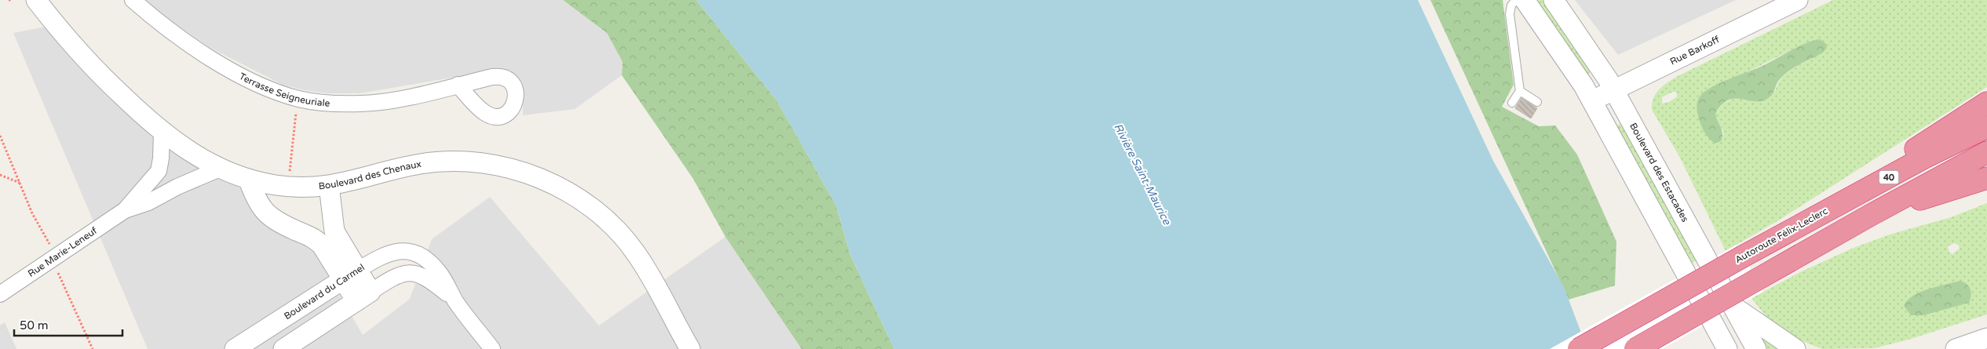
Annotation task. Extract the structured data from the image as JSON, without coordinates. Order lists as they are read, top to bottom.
{
  "streets": {
    "highway": ["40", "Autoroute Félix-Leclerc"],
    "street": [
      "Rue Barkoff",
      "Terrasse Seigneuriale",
      "Boulevard des Estacades",
      "Boulevard des Chenaux",
      "Rue Marie-Leneuf",
      "Boulevard du Carmel"
    ]
  },
  "crossings": [
    ["Rue Barkoff", "Boulevard des Estacades"],
    ["Boulevard des Chenaux", "Rue Marie-Leneuf"]
  ],
  "water": ["Rivière Saint-Maurice"],
  "scale_bar": "50 m"
}
